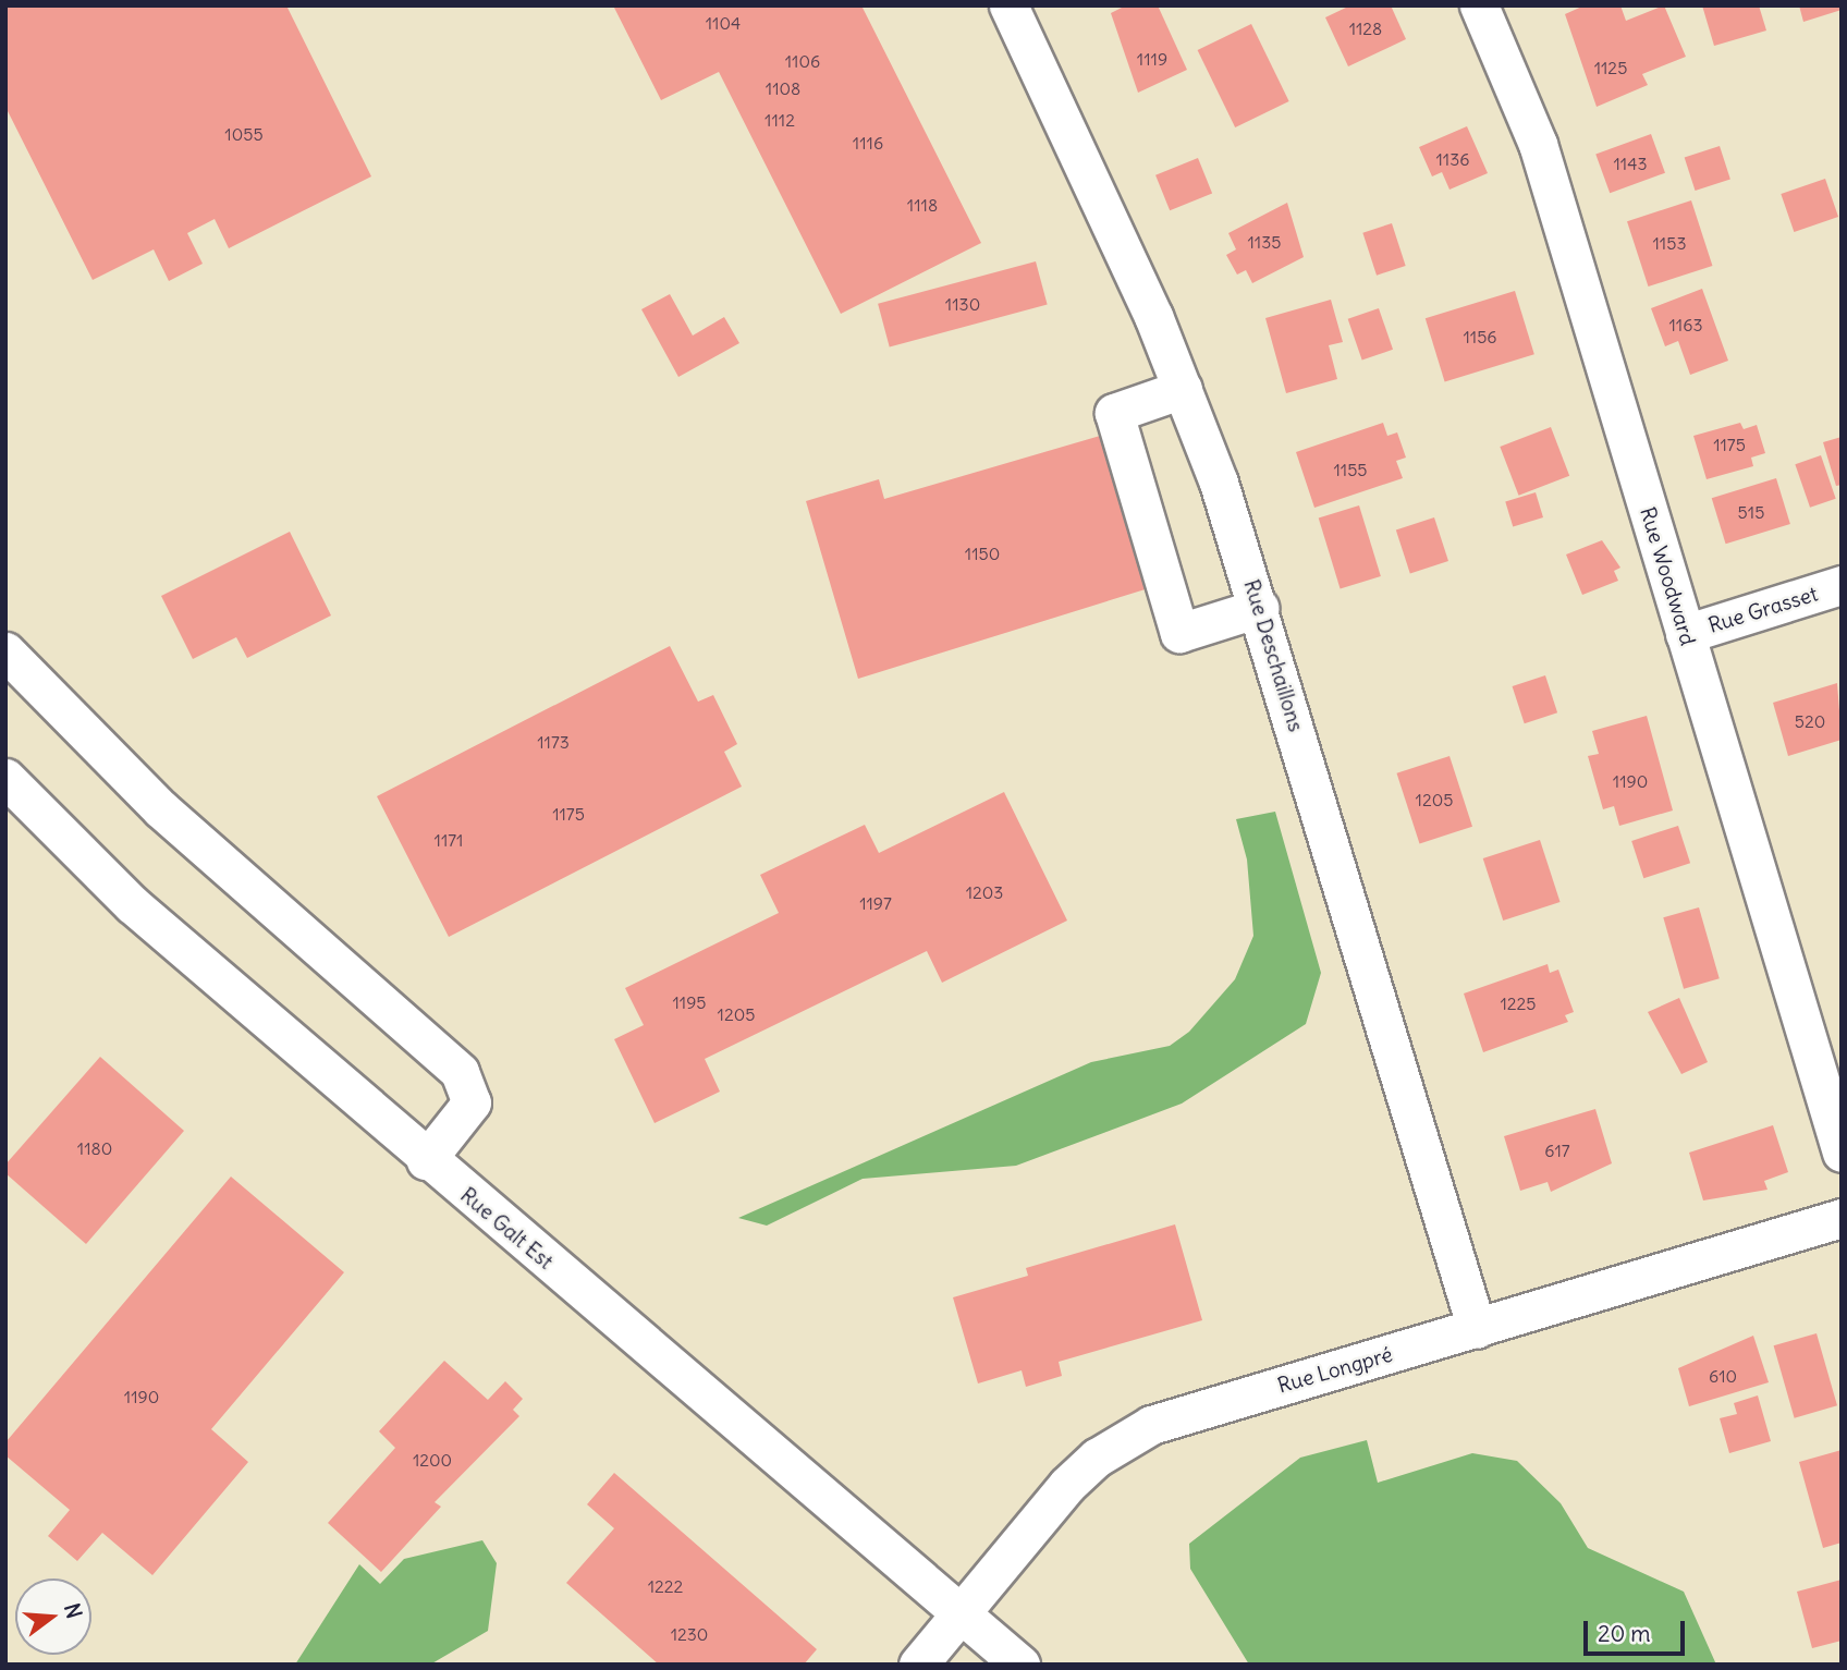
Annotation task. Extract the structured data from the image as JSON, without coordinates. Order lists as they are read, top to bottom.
{
  "streets": {
    "street": [
      "Rue Woodward",
      "Rue Grasset",
      "Rue Deschaillons",
      "Rue Galt Est",
      "Rue Longpré"
    ]
  },
  "crossings": [
    ["Rue Woodward", "Rue Grasset"],
    ["Rue Deschaillons", "Rue Longpré"],
    ["Rue Galt Est", "Rue Longpré"]
  ],
  "house_numbers": [
    "1104",
    "1128",
    "1119",
    "1106",
    "1125",
    "1108",
    "1112",
    "1055",
    "1116",
    "1136",
    "1143",
    "1118",
    "1135",
    "1153",
    "1130",
    "1163",
    "1156",
    "1175",
    "1155",
    "515",
    "1150",
    "520",
    "1173",
    "1190",
    "1205",
    "1175",
    "1171",
    "1203",
    "1197",
    "1195",
    "1225",
    "1205",
    "1180",
    "617",
    "610",
    "1190",
    "1200",
    "1222",
    "1230"
  ],
  "scale_bar": "20 m",
  "north": "right"
}
